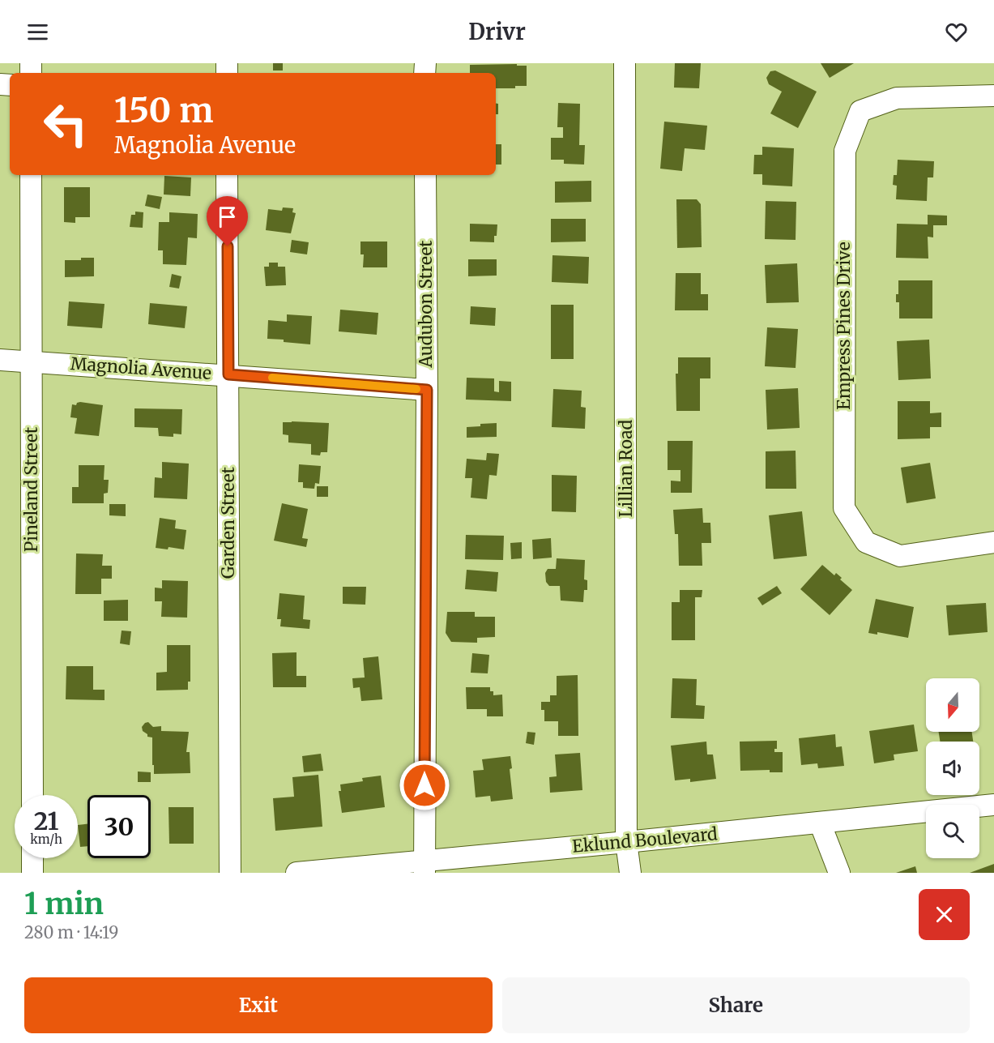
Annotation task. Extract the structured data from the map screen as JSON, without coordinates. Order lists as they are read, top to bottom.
{
  "streets": {
    "street": [
      "Audubon Street",
      "Empress Pines Drive",
      "Magnolia Avenue",
      "Lillian Road",
      "Pineland Street",
      "Garden Street",
      "Eklund Boulevard"
    ]
  },
  "crossings": [
    ["Audubon Street", "Magnolia Avenue"],
    ["Audubon Street", "Eklund Boulevard"],
    ["Magnolia Avenue", "Pineland Street"],
    ["Magnolia Avenue", "Garden Street"],
    ["Lillian Road", "Eklund Boulevard"]
  ],
  "north": "bottom",
  "page": {
    "header": "Drivr",
    "turn": ["150 m", "Magnolia Avenue"],
    "speed": "21 km/h",
    "limit": "30",
    "heading": ["1 min", "280 m · 14:19"],
    "buttons": ["Exit", "Share"]
  }
}
